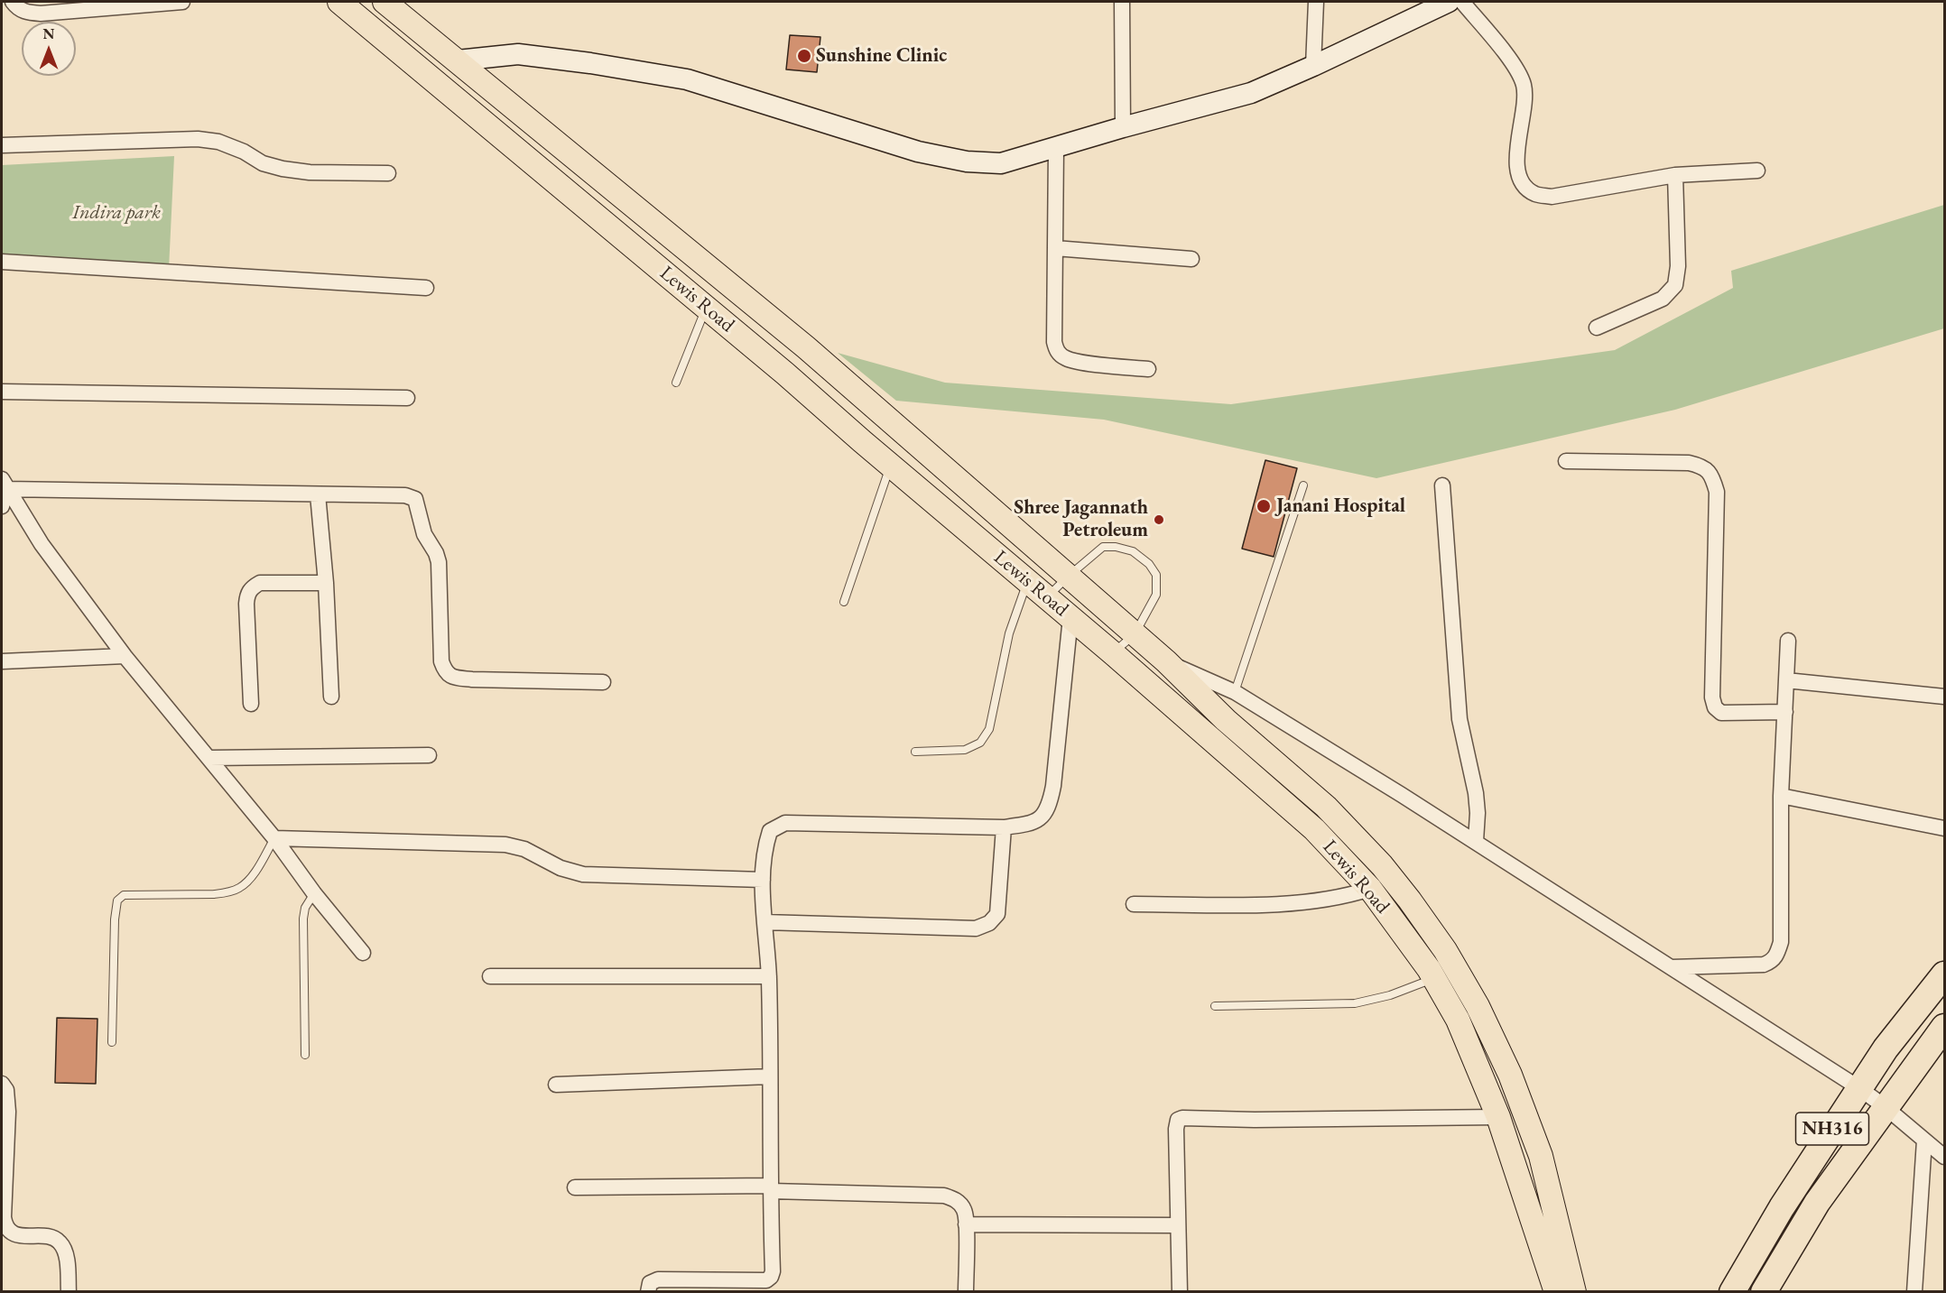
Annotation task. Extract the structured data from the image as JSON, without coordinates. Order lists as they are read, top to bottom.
{
  "streets": {
    "highway": ["NH316"],
    "main road": ["Lewis Road"]
  },
  "parks": ["Indira park"],
  "places": ["Sunshine Clinic", "Janani Hospital", "Shree Jagannath Petroleum"],
  "north": "top"
}
